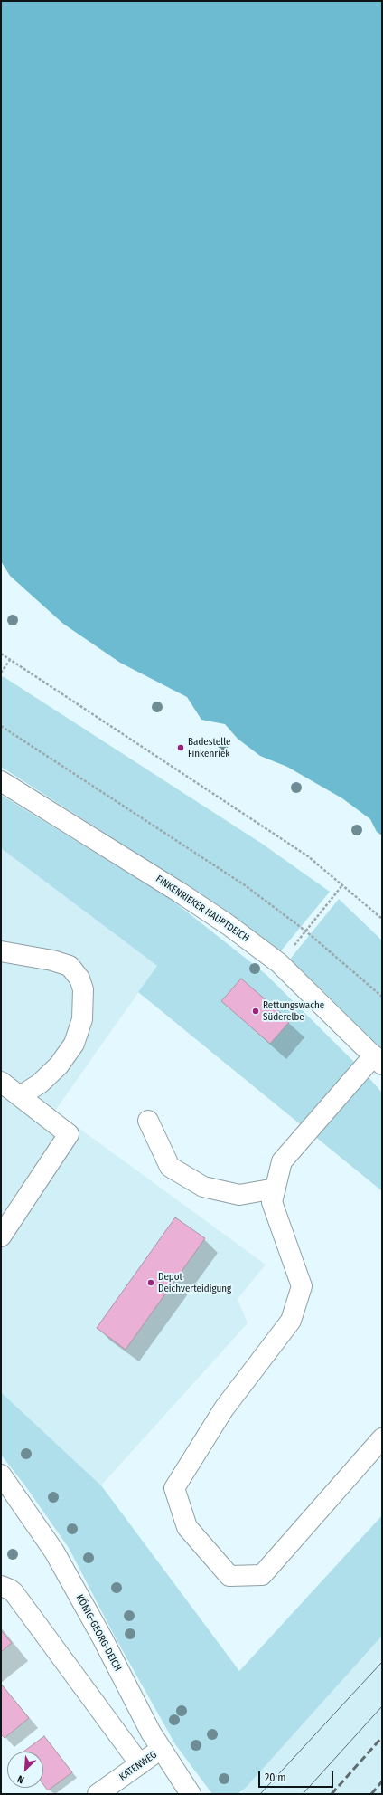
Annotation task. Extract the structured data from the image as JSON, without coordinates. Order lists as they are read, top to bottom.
{
  "streets": {
    "street": ["FINKENRIEKER HAUPTDEICH", "KÖNIG-GEORG-DEICH", "KATENWEG"]
  },
  "crossings": [
    ["KÖNIG-GEORG-DEICH", "KATENWEG"]
  ],
  "places": ["Badestelle Finkenriek", "Rettungswache Süderelbe", "Depot Deichverteidigung"],
  "scale_bar": "20 m",
  "north": "bottom left"
}
